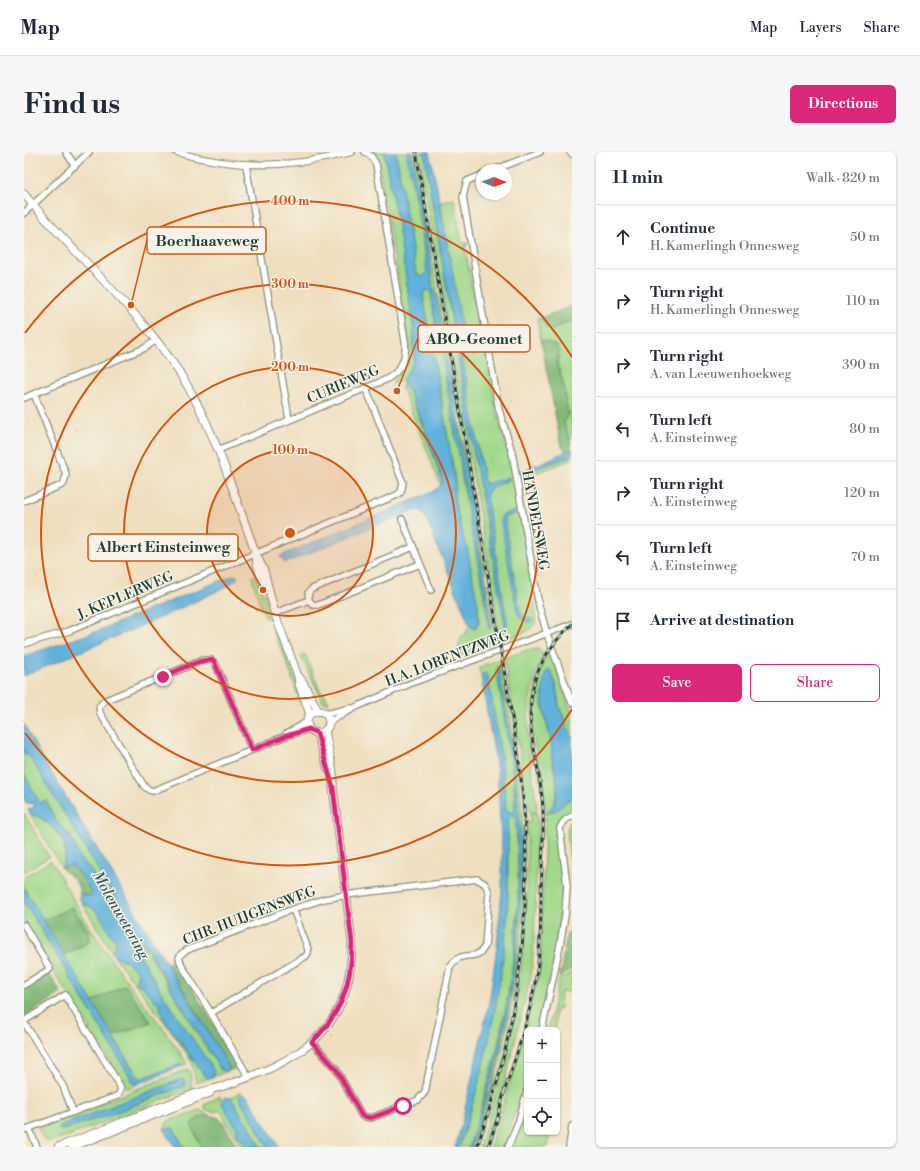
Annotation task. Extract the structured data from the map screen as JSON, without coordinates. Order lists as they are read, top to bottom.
{
  "streets": {
    "street": [
      "CURIEWEG",
      "HANDELSWEG",
      "J. KEPLERWEG",
      "H.A. LORENTZWEG",
      "CHR. HUIJGENSWEG"
    ]
  },
  "crossings": [
    ["CURIEWEG", "J. KEPLERWEG"],
    ["HANDELSWEG", "H.A. LORENTZWEG"]
  ],
  "water": ["Molenwetering"],
  "places": ["Boerhaaveweg", "ABO-Geomet", "Albert Einsteinweg"],
  "north": "right",
  "page": {
    "header": "Map",
    "nav": ["Map", "Layers", "Share"],
    "buttons": [
      "Directions",
      ["Save", "Share"]
    ],
    "title": "Find us",
    "heading": ["11 min", "Walk · 820 m"],
    "list": [
      ["Continue", "H. Kamerlingh Onnesweg", "50 m"],
      ["Turn right", "H. Kamerlingh Onnesweg", "110 m"],
      ["Turn right", "A. van Leeuwenhoekweg", "390 m"],
      ["Turn left", "A. Einsteinweg", "80 m"],
      ["Turn right", "A. Einsteinweg", "120 m"],
      ["Turn left", "A. Einsteinweg", "70 m"],
      "Arrive at destination"
    ],
    "map_buttons": ["+", "−"]
  },
  "rings": [
    "400 m",
    "300 m",
    "200 m",
    "100 m"
  ]
}
